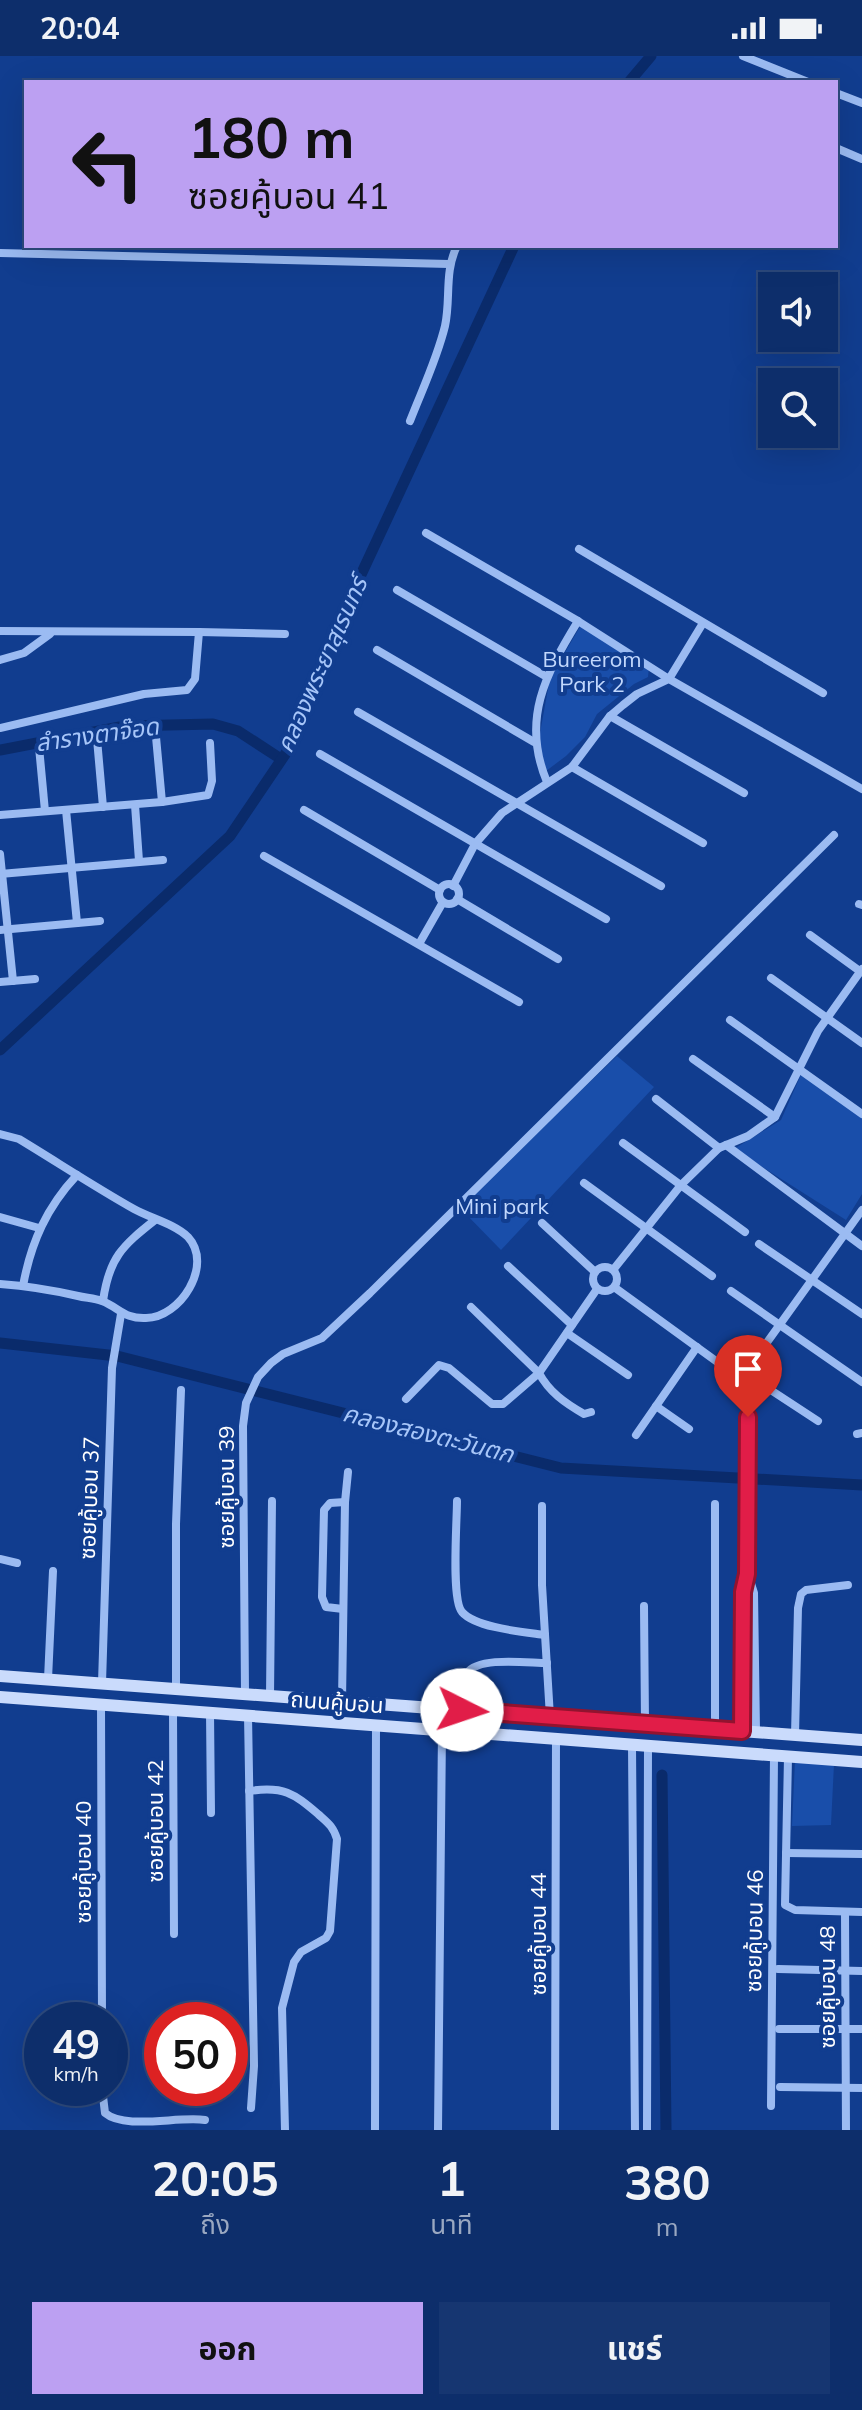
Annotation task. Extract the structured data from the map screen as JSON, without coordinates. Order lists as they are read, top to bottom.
{
  "streets": {
    "main road": ["ถนนคู้บอน"],
    "street": [
      "ซอยคู้บอน 39",
      "ซอยคู้บอน 37",
      "ซอยคู้บอน 42",
      "ซอยคู้บอน 40",
      "ซอยคู้บอน 46",
      "ซอยคู้บอน 44",
      "ซอยคู้บอน 48"
    ]
  },
  "crossings": [
    ["ซอยคู้บอน 39", "ถนนคู้บอน"],
    ["ซอยคู้บอน 37", "ถนนคู้บอน"],
    ["ถนนคู้บอน", "ซอยคู้บอน 42"],
    ["ถนนคู้บอน", "ซอยคู้บอน 40"],
    ["ถนนคู้บอน", "ซอยคู้บอน 46"],
    ["ถนนคู้บอน", "ซอยคู้บอน 44"],
    ["ถนนคู้บอน", "ซอยคู้บอน 48"]
  ],
  "water": ["คลองพระยาสุเรนทร์", "ลำรางตาจ๊อด", "คลองสองตะวันตก"],
  "parks": ["Bureerom Park 2", "Mini park"],
  "page": {
    "status": "20:04",
    "turn": ["180 m", "ซอยคู้บอน 41"],
    "speed": "49 km/h",
    "limit": "50",
    "eta": [
      "20:05",
      "ถึง",
      "1",
      "นาที",
      "380",
      "m"
    ],
    "buttons": ["ออก", "แชร์"]
  }
}
